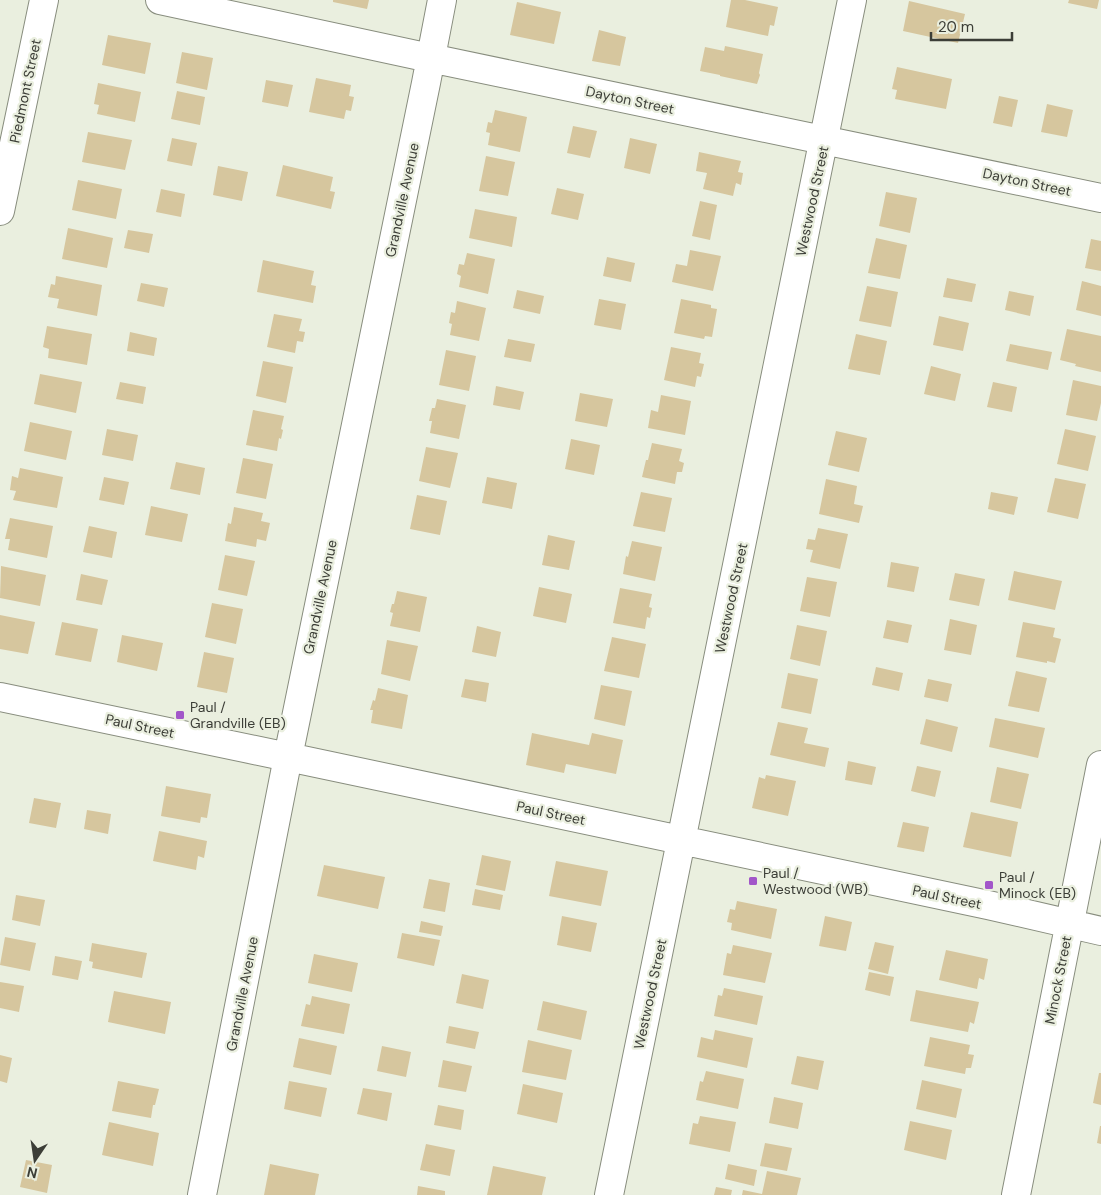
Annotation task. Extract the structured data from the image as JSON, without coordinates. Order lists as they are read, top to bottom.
{
  "streets": {
    "street": [
      "Piedmont Street",
      "Dayton Street",
      "Grandville Avenue",
      "Westwood Street",
      "Paul Street",
      "Minock Street"
    ]
  },
  "crossings": [
    ["Dayton Street", "Grandville Avenue"],
    ["Dayton Street", "Westwood Street"],
    ["Grandville Avenue", "Paul Street"],
    ["Westwood Street", "Paul Street"],
    ["Paul Street", "Minock Street"]
  ],
  "places": {
    "transit": ["Paul / Grandville (EB)", "Paul / Westwood (WB)", "Paul / Minock (EB)"]
  },
  "scale_bar": "20 m",
  "north": "bottom"
}
